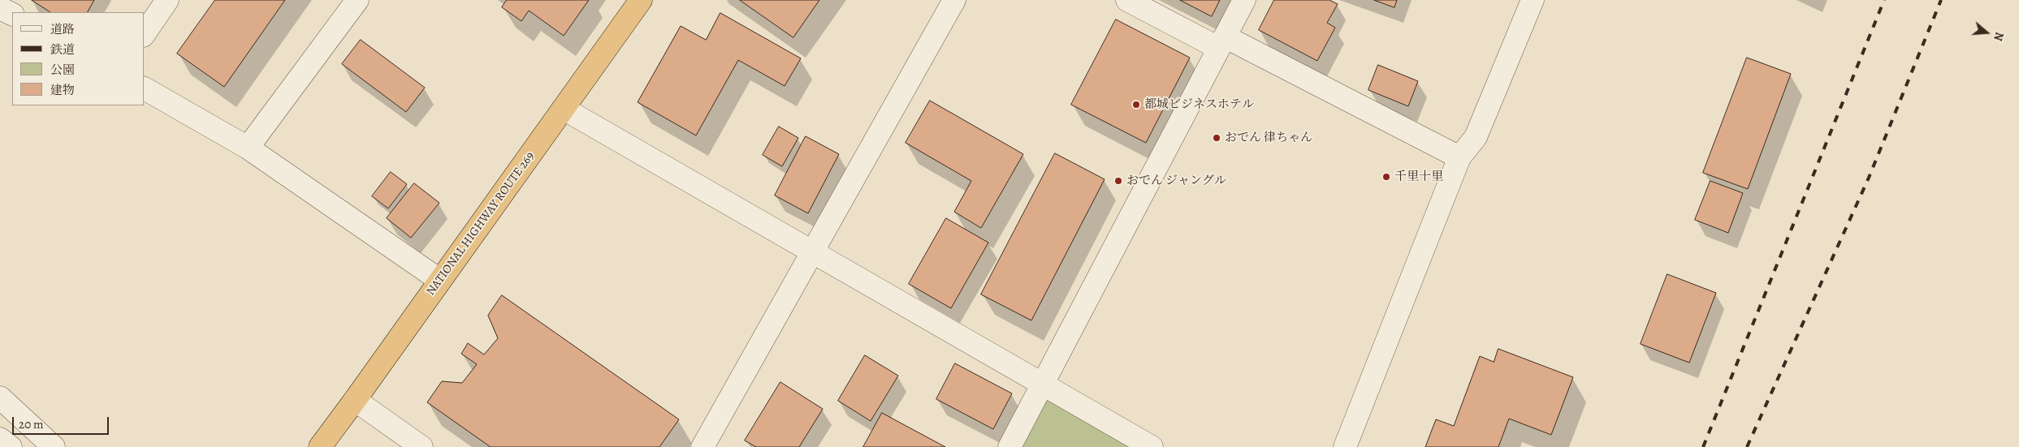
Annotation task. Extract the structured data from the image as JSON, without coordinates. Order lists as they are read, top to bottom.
{
  "streets": {
    "highway": ["NATIONAL HIGHWAY ROUTE 269"]
  },
  "places": [
    "都城ビジネスホテル",
    "おでん 律ちゃん",
    "千里十里",
    "おでん ジャングル"
  ],
  "legend": [
    "道路",
    "鉄道",
    "公園",
    "建物"
  ],
  "scale_bar": "20 m",
  "north": "right"
}
